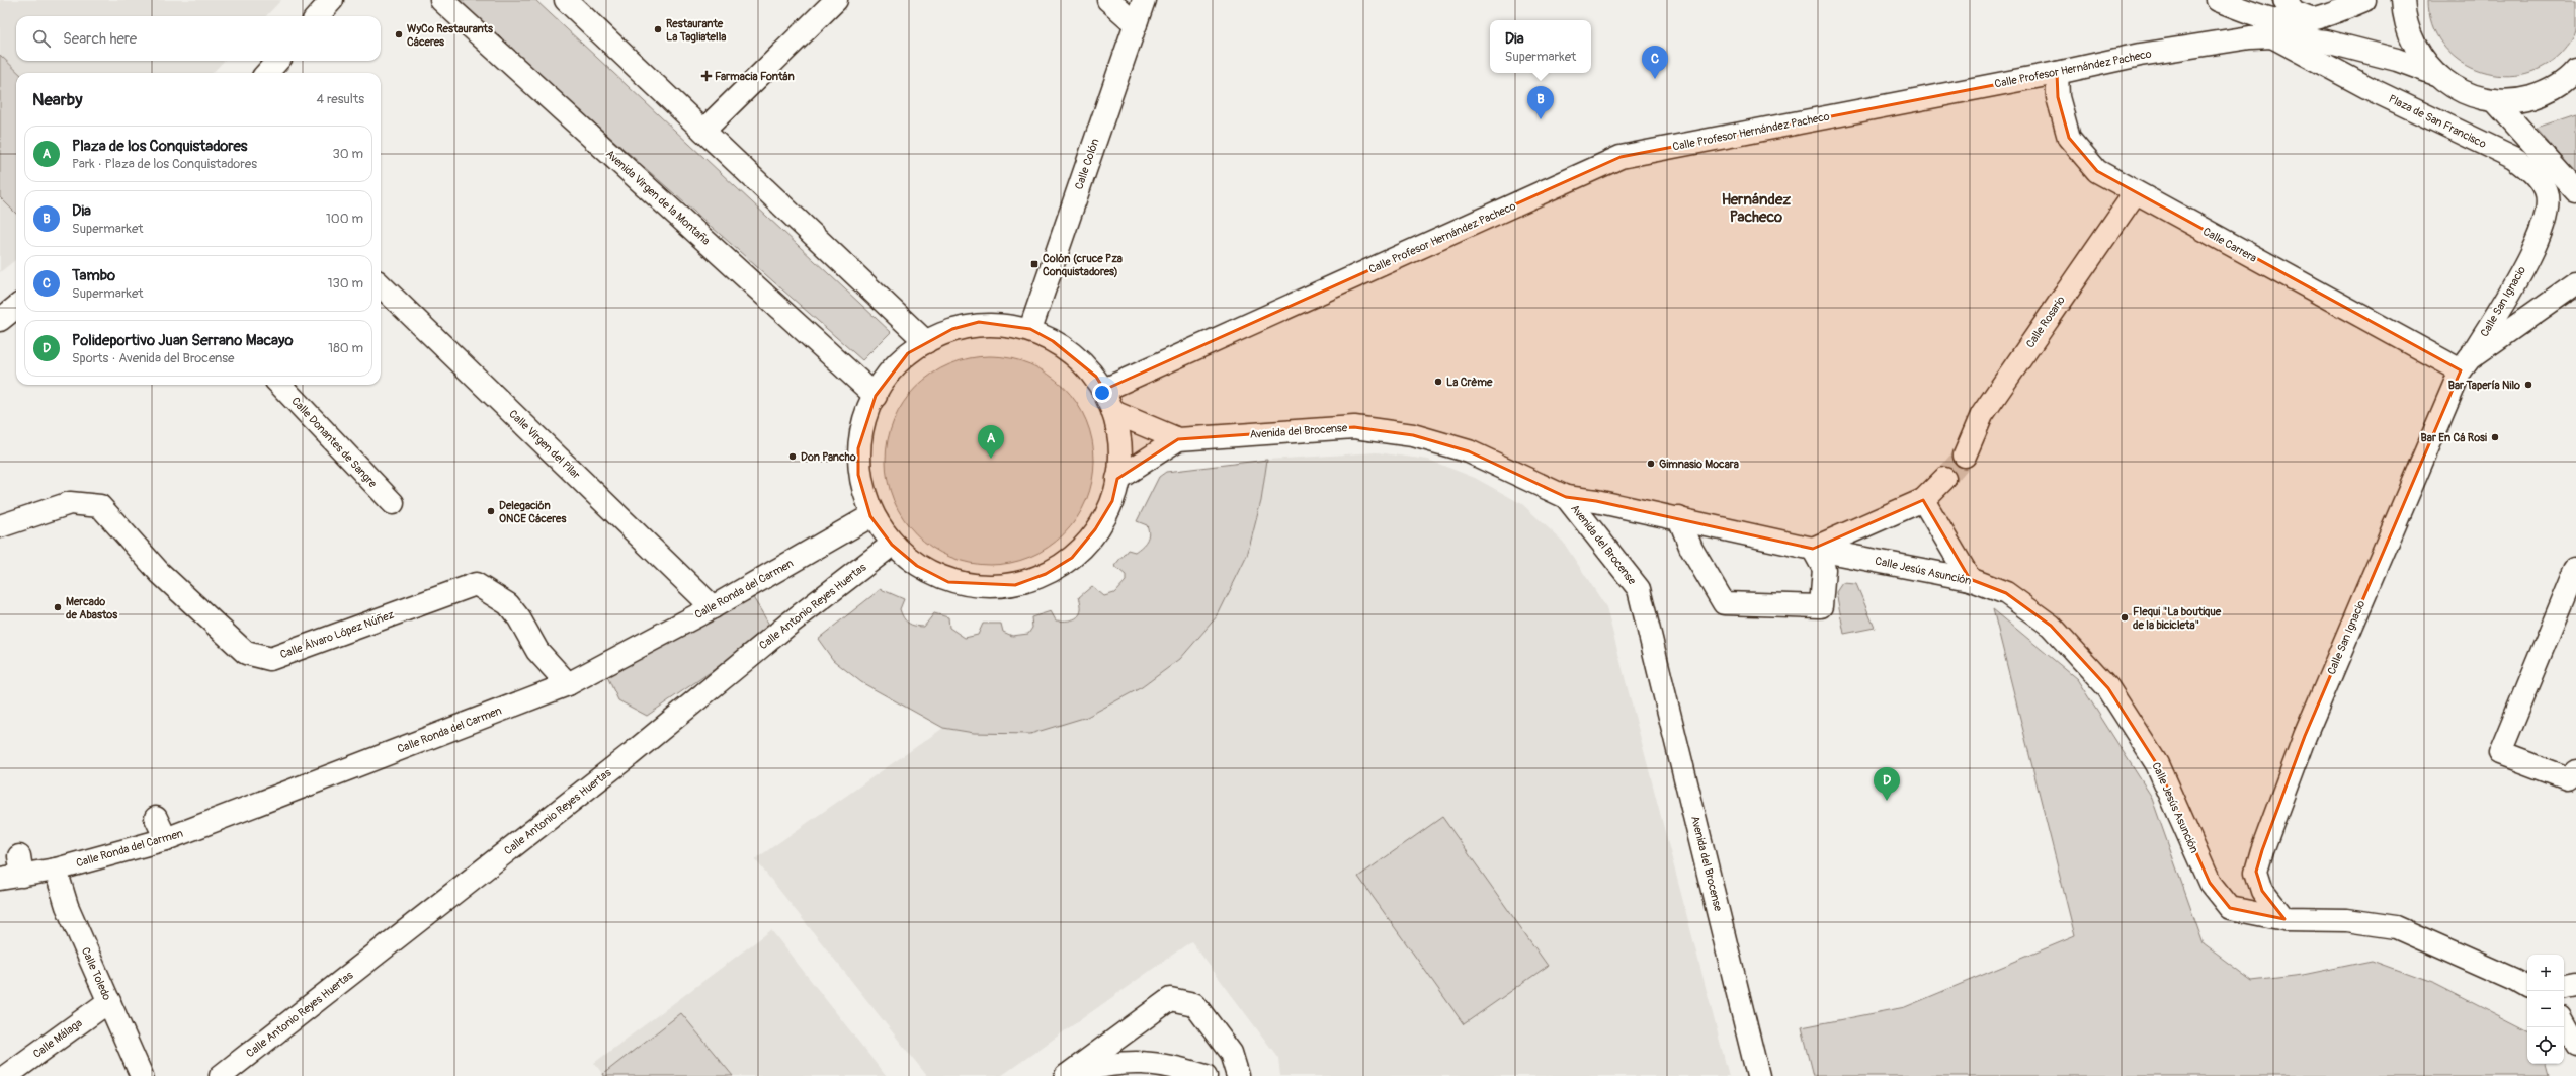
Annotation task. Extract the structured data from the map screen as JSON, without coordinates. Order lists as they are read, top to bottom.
{
  "streets": {
    "street": [
      "Calle Profesor Hernández Pacheco",
      "Plaza de San Francisco",
      "Calle Colón",
      "Avenida Virgen de la Montaña",
      "Calle Carrera",
      "Calle San Ignacio",
      "Calle Rosario",
      "Avenida del Brocense",
      "Calle Donantes de Sangre",
      "Calle Virgen del Pilar",
      "Calle Jesús Asunción",
      "Calle Ronda del Carmen",
      "Calle Antonio Reyes Huertas",
      "Calle Álvaro López Núñez",
      "Calle Toledo",
      "Calle Málaga"
    ]
  },
  "crossings": [
    ["Calle Profesor Hernández Pacheco", "Plaza de San Francisco"],
    ["Calle Profesor Hernández Pacheco", "Calle Carrera"],
    ["Plaza de San Francisco", "Calle San Ignacio"],
    ["Calle Carrera", "Calle San Ignacio"],
    ["Calle Carrera", "Calle Rosario"],
    ["Calle San Ignacio", "Calle Jesús Asunción"],
    ["Avenida del Brocense", "Calle Jesús Asunción"],
    ["Calle Virgen del Pilar", "Calle Ronda del Carmen"],
    ["Calle Ronda del Carmen", "Calle Álvaro López Núñez"],
    ["Calle Ronda del Carmen", "Calle Toledo"],
    ["Calle Toledo", "Calle Málaga"]
  ],
  "districts": ["Hernández Pacheco"],
  "places": {
    "other": [
      "Restaurante La Tagliatella",
      "WyCo Restaurants Cáceres",
      "La Crème",
      "Bar Tapería Nilo",
      "Bar En Cá Rosi",
      "Don Pancho",
      "Gimnasio Mocara",
      "Delegación ONCE Cáceres",
      "Mercado de Abastos",
      "Flequi \"La boutique de la bicicleta\""
    ],
    "health": ["Farmacia Fontán"],
    "transit": ["Colón (cruce Pza Conquistadores)"]
  },
  "page": {
    "search": "Search here",
    "popup": ["Dia", "Supermarket"],
    "pins": [
      "C",
      "B",
      "A",
      "D"
    ],
    "heading": ["Nearby", "4 results"],
    "list": [
      {
        "mark": "A",
        "name": "Plaza de los Conquistadores",
        "note": "Park · Plaza de los Conquistadores",
        "value": "30 m"
      },
      {
        "mark": "B",
        "name": "Dia",
        "note": "Supermarket",
        "value": "100 m"
      },
      {
        "mark": "C",
        "name": "Tambo",
        "note": "Supermarket",
        "value": "130 m"
      },
      {
        "mark": "D",
        "name": "Polideportivo Juan Serrano Macayo",
        "note": "Sports · Avenida del Brocense",
        "value": "180 m"
      }
    ],
    "map_buttons": ["+", "−"]
  }
}
